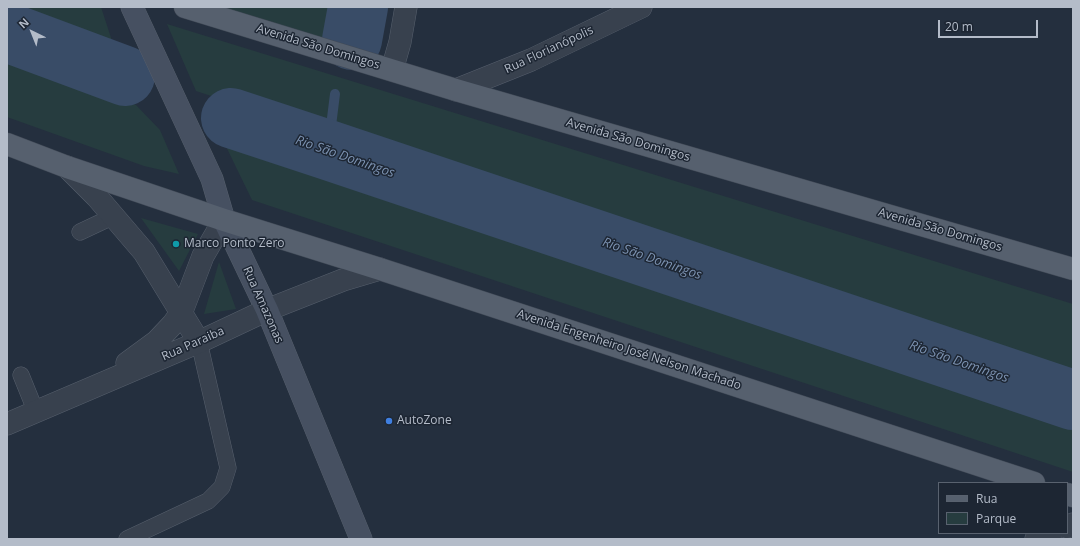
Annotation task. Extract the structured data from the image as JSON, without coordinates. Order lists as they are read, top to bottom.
{
  "streets": {
    "main road": ["Avenida São Domingos", "Avenida Engenheiro José Nelson Machado"],
    "street": ["Rua Florianópolis", "Rua Amazonas", "Rua Paraiba"]
  },
  "crossings": [
    ["Avenida São Domingos", "Rua Florianópolis"],
    ["Rua Amazonas", "Rua Paraiba"],
    ["Rua Amazonas", "Avenida Engenheiro José Nelson Machado"],
    ["Rua Paraiba", "Avenida Engenheiro José Nelson Machado"]
  ],
  "water": ["Rio São Domingos"],
  "places": ["Marco Ponto Zero", "AutoZone"],
  "legend": ["Rua", "Parque"],
  "scale_bar": "20 m",
  "north": "top left"
}
